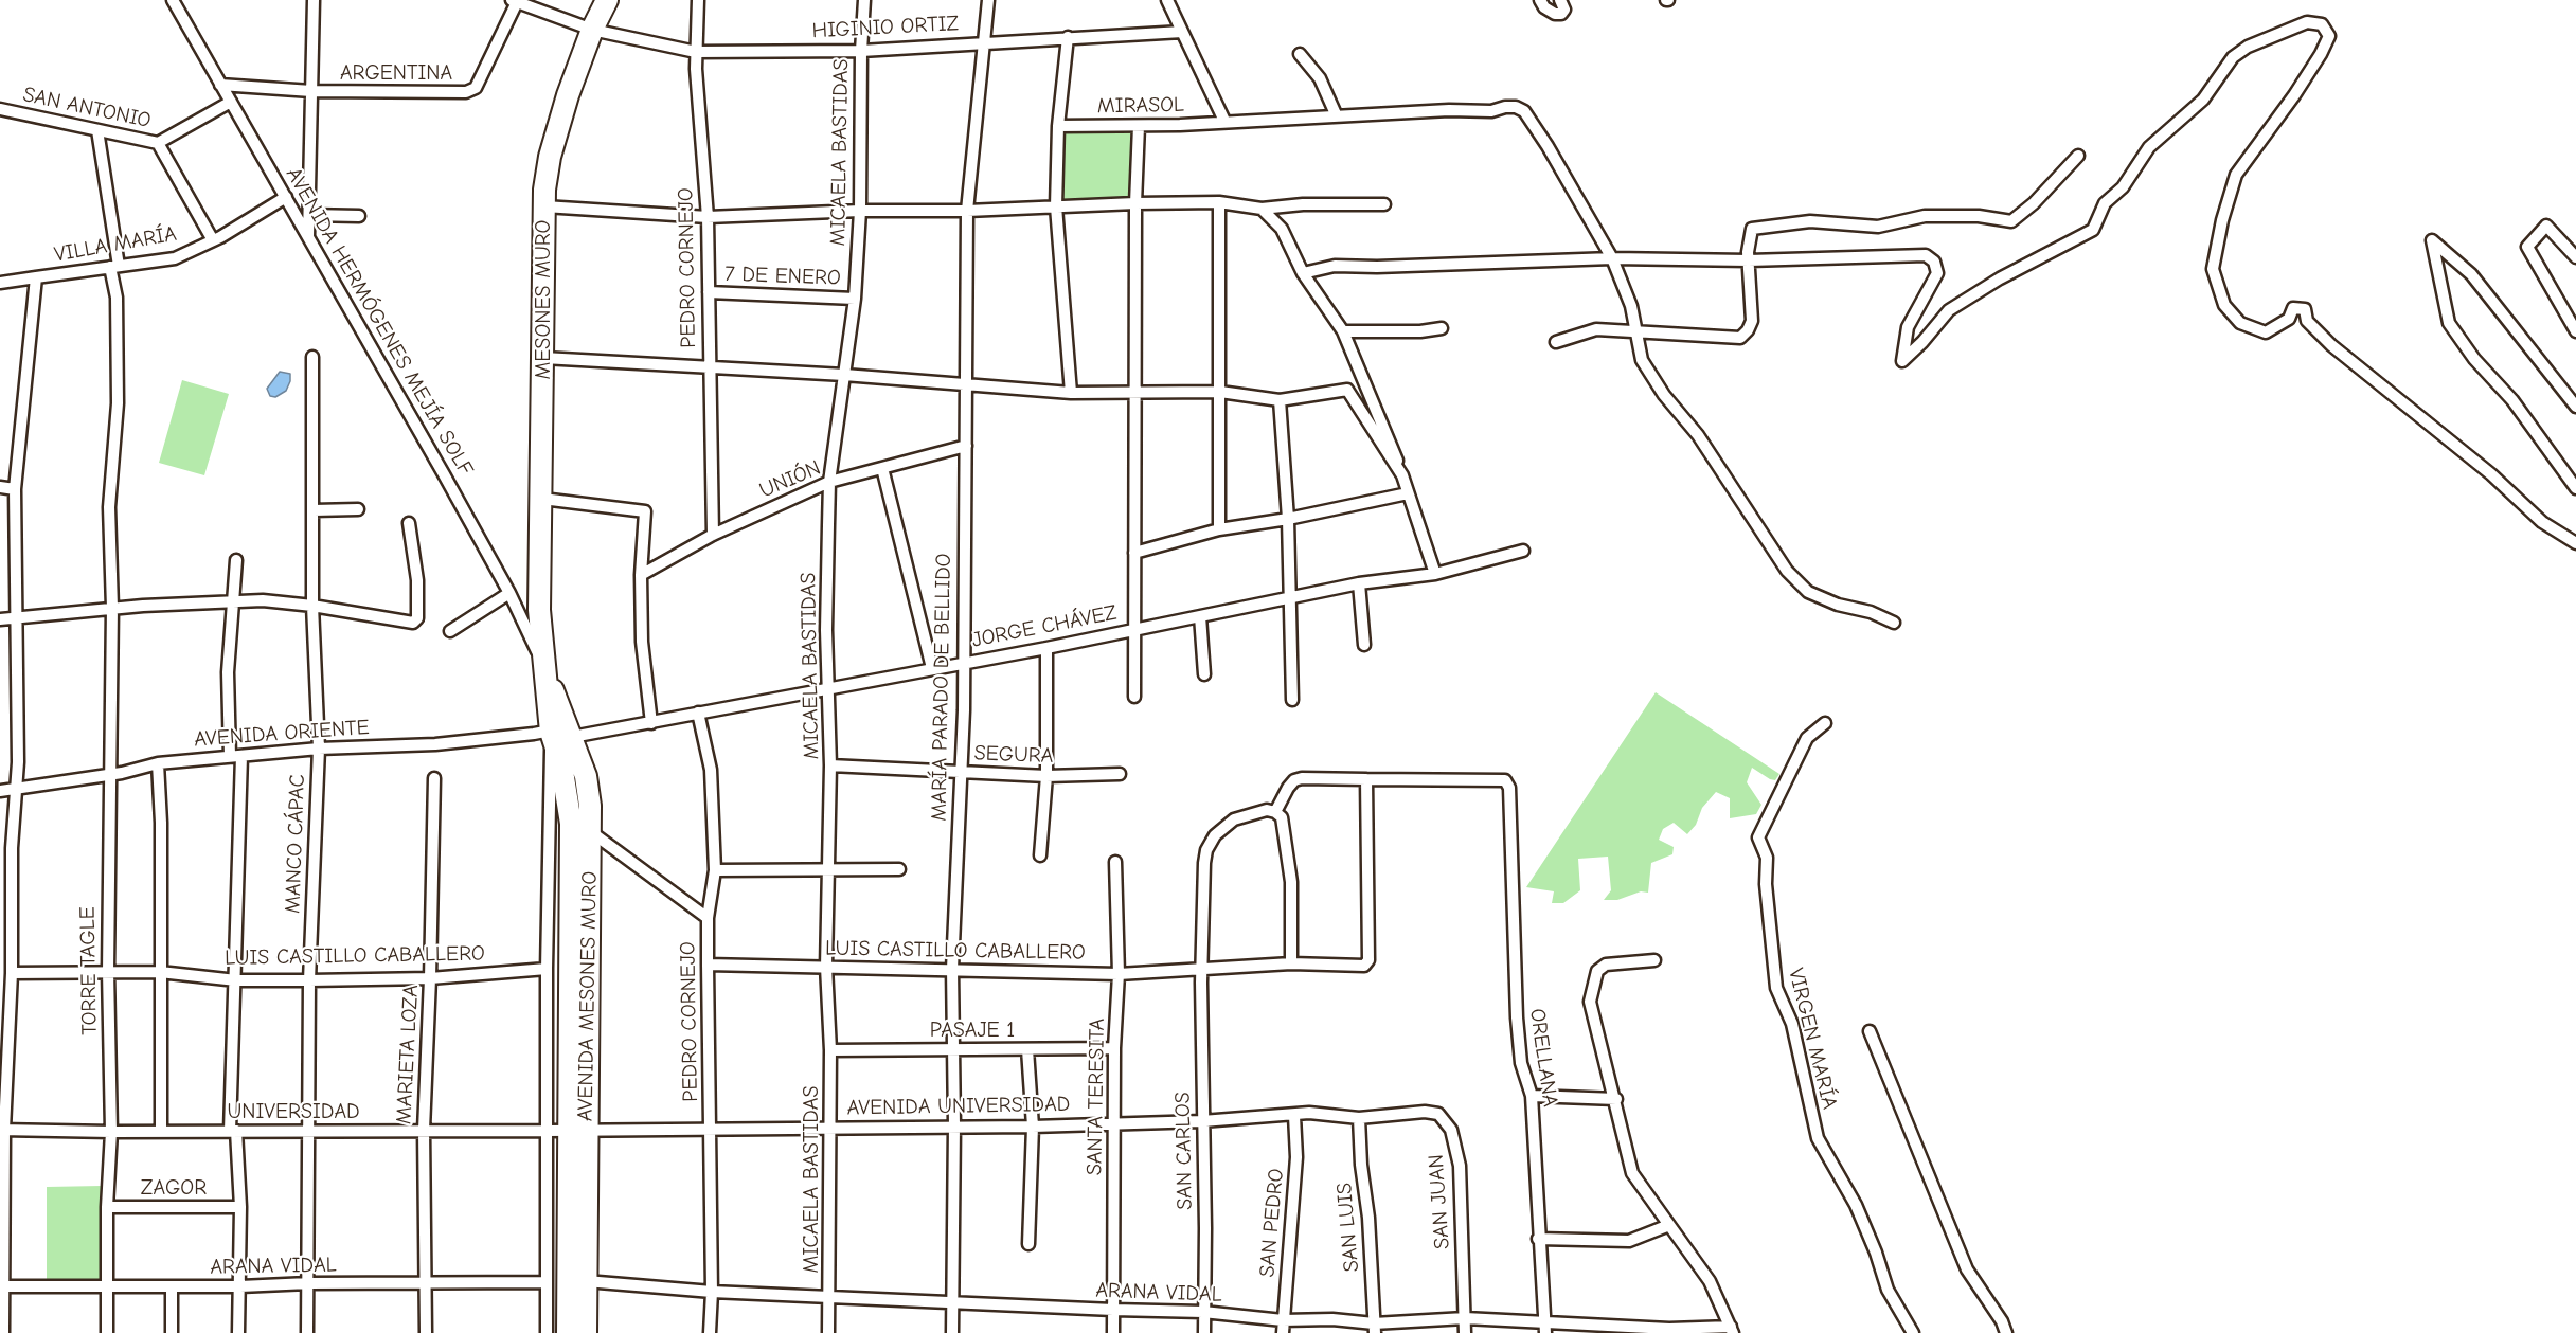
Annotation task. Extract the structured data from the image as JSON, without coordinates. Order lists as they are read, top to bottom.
{
  "streets": {
    "highway": ["MESONES MURO", "AVENIDA MESONES MURO"],
    "street": [
      "HIGINIO ORTIZ",
      "ARGENTINA",
      "MIRASOL",
      "SAN ANTONIO",
      "MICAELA BASTIDAS",
      "VILLA MARÍA",
      "PEDRO CORNEJO",
      "7 DE ENERO",
      "AVENIDA HERMÓGENES MEJÍA SOLF",
      "UNIÓN",
      "JORGE CHÁVEZ",
      "MARÍA PARADO DE BELLIDO",
      "AVENIDA ORIENTE",
      "SEGURA",
      "MANCO CÁPAC",
      "LUIS CASTILLO CABALLERO",
      "TORRE TAGLE",
      "PASAJE 1",
      "VIRGEN MARÍA",
      "MARIETA LOZA",
      "ORELLANA",
      "SANTA TERESITA",
      "AVENIDA UNIVERSIDAD",
      "UNIVERSIDAD",
      "SAN CARLOS",
      "ZAGOR",
      "SAN JUAN",
      "SAN PEDRO",
      "SAN LUIS",
      "ARANA VIDAL"
    ]
  },
  "crossings": [
    ["HIGINIO ORTIZ", "ARGENTINA"],
    ["HIGINIO ORTIZ", "MICAELA BASTIDAS"],
    ["HIGINIO ORTIZ", "PEDRO CORNEJO"],
    ["HIGINIO ORTIZ", "MESONES MURO"],
    ["HIGINIO ORTIZ", "MARÍA PARADO DE BELLIDO"],
    ["ARGENTINA", "AVENIDA HERMÓGENES MEJÍA SOLF"],
    ["SAN ANTONIO", "AVENIDA HERMÓGENES MEJÍA SOLF"],
    ["MICAELA BASTIDAS", "7 DE ENERO"],
    ["MICAELA BASTIDAS", "UNIÓN"],
    ["MICAELA BASTIDAS", "JORGE CHÁVEZ"],
    ["MICAELA BASTIDAS", "SEGURA"],
    ["MICAELA BASTIDAS", "LUIS CASTILLO CABALLERO"],
    ["MICAELA BASTIDAS", "PASAJE 1"],
    ["MICAELA BASTIDAS", "AVENIDA UNIVERSIDAD"],
    ["MICAELA BASTIDAS", "ARANA VIDAL"],
    ["VILLA MARÍA", "AVENIDA HERMÓGENES MEJÍA SOLF"],
    ["VILLA MARÍA", "AVENIDA ORIENTE"],
    ["VILLA MARÍA", "LUIS CASTILLO CABALLERO"],
    ["VILLA MARÍA", "TORRE TAGLE"],
    ["VILLA MARÍA", "UNIVERSIDAD"],
    ["VILLA MARÍA", "ARANA VIDAL"],
    ["PEDRO CORNEJO", "7 DE ENERO"],
    ["PEDRO CORNEJO", "UNIÓN"],
    ["PEDRO CORNEJO", "JORGE CHÁVEZ"],
    ["PEDRO CORNEJO", "LUIS CASTILLO CABALLERO"],
    ["PEDRO CORNEJO", "AVENIDA UNIVERSIDAD"],
    ["PEDRO CORNEJO", "ARANA VIDAL"],
    ["MESONES MURO", "AVENIDA HERMÓGENES MEJÍA SOLF"],
    ["MESONES MURO", "JORGE CHÁVEZ"],
    ["MESONES MURO", "AVENIDA ORIENTE"],
    ["MESONES MURO", "AVENIDA MESONES MURO"],
    ["UNIÓN", "MARÍA PARADO DE BELLIDO"],
    ["JORGE CHÁVEZ", "MARÍA PARADO DE BELLIDO"],
    ["JORGE CHÁVEZ", "AVENIDA ORIENTE"],
    ["JORGE CHÁVEZ", "AVENIDA MESONES MURO"],
    ["MARÍA PARADO DE BELLIDO", "SEGURA"],
    ["MARÍA PARADO DE BELLIDO", "LUIS CASTILLO CABALLERO"],
    ["MARÍA PARADO DE BELLIDO", "PASAJE 1"],
    ["MARÍA PARADO DE BELLIDO", "AVENIDA UNIVERSIDAD"],
    ["MARÍA PARADO DE BELLIDO", "ARANA VIDAL"],
    ["AVENIDA ORIENTE", "MANCO CÁPAC"],
    ["AVENIDA ORIENTE", "TORRE TAGLE"],
    ["AVENIDA ORIENTE", "AVENIDA MESONES MURO"],
    ["MANCO CÁPAC", "LUIS CASTILLO CABALLERO"],
    ["MANCO CÁPAC", "UNIVERSIDAD"],
    ["MANCO CÁPAC", "ARANA VIDAL"],
    ["LUIS CASTILLO CABALLERO", "TORRE TAGLE"],
    ["LUIS CASTILLO CABALLERO", "MARIETA LOZA"],
    ["LUIS CASTILLO CABALLERO", "ORELLANA"],
    ["LUIS CASTILLO CABALLERO", "SANTA TERESITA"],
    ["LUIS CASTILLO CABALLERO", "SAN CARLOS"],
    ["TORRE TAGLE", "UNIVERSIDAD"],
    ["TORRE TAGLE", "ZAGOR"],
    ["TORRE TAGLE", "ARANA VIDAL"],
    ["AVENIDA MESONES MURO", "AVENIDA UNIVERSIDAD"],
    ["AVENIDA MESONES MURO", "UNIVERSIDAD"],
    ["AVENIDA MESONES MURO", "ARANA VIDAL"],
    ["PASAJE 1", "SANTA TERESITA"],
    ["MARIETA LOZA", "UNIVERSIDAD"],
    ["MARIETA LOZA", "ARANA VIDAL"],
    ["ORELLANA", "ARANA VIDAL"],
    ["SANTA TERESITA", "AVENIDA UNIVERSIDAD"],
    ["SANTA TERESITA", "ARANA VIDAL"],
    ["AVENIDA UNIVERSIDAD", "UNIVERSIDAD"],
    ["AVENIDA UNIVERSIDAD", "SAN CARLOS"],
    ["AVENIDA UNIVERSIDAD", "SAN JUAN"],
    ["AVENIDA UNIVERSIDAD", "SAN PEDRO"],
    ["SAN CARLOS", "ARANA VIDAL"],
    ["SAN JUAN", "SAN PEDRO"],
    ["SAN JUAN", "SAN LUIS"],
    ["SAN JUAN", "ARANA VIDAL"],
    ["SAN PEDRO", "ARANA VIDAL"],
    ["SAN LUIS", "ARANA VIDAL"]
  ]
}
